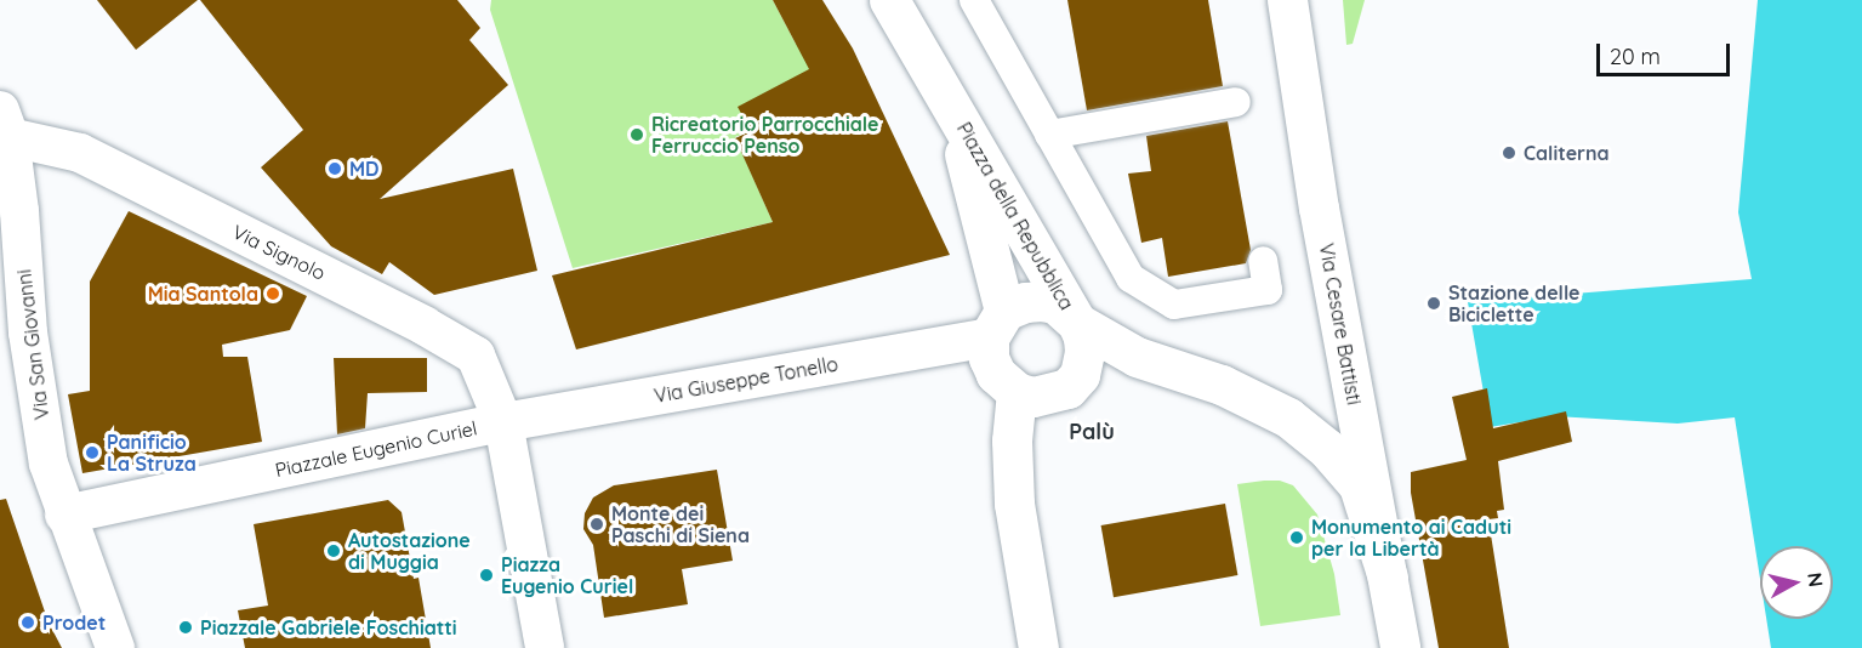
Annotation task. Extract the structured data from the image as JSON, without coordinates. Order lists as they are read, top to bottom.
{
  "streets": {
    "main road": ["Piazza della Repubblica", "Via Cesare Battisti"],
    "street": [
      "Via Signolo",
      "Via San Giovanni",
      "Via Giuseppe Tonello",
      "Piazzale Eugenio Curiel"
    ]
  },
  "crossings": [
    ["Piazza della Repubblica", "Via Giuseppe Tonello"],
    ["Via Signolo", "Via San Giovanni"],
    ["Via Signolo", "Via Giuseppe Tonello"],
    ["Via Signolo", "Piazzale Eugenio Curiel"],
    ["Via San Giovanni", "Piazzale Eugenio Curiel"],
    ["Via Giuseppe Tonello", "Piazzale Eugenio Curiel"]
  ],
  "districts": ["Palù"],
  "places": [
    "Ricreatorio Parrocchiale Ferruccio Penso",
    "Caliterna",
    "MD",
    "Mia Santola",
    "Stazione delle Biciclette",
    "Panificio La Struza",
    "Monte dei Paschi di Siena",
    "Monumento ai Caduti per la Libertà",
    "Autostazione di Muggia",
    "Piazza Eugenio Curiel",
    "Prodet",
    "Piazzale Gabriele Foschiatti"
  ],
  "scale_bar": "20 m",
  "north": "right"
}
